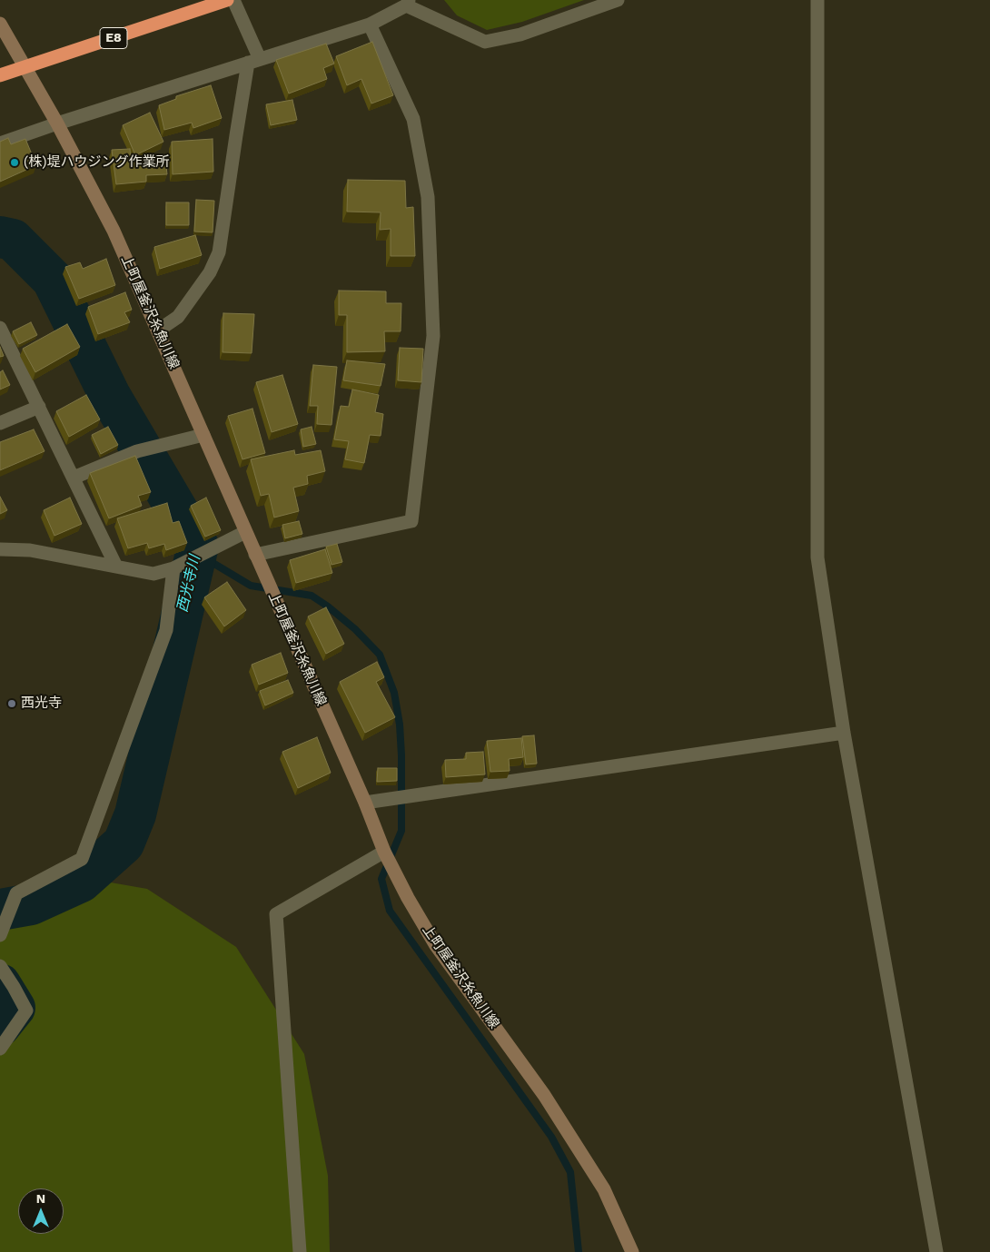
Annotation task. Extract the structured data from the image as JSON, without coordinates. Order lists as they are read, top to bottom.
{
  "streets": {
    "highway": ["E8"],
    "main road": ["上町屋釜沢糸魚川線"]
  },
  "water": ["西光寺川"],
  "places": ["(株)堤ハウジング作業所", "西光寺"],
  "north": "top"
}
